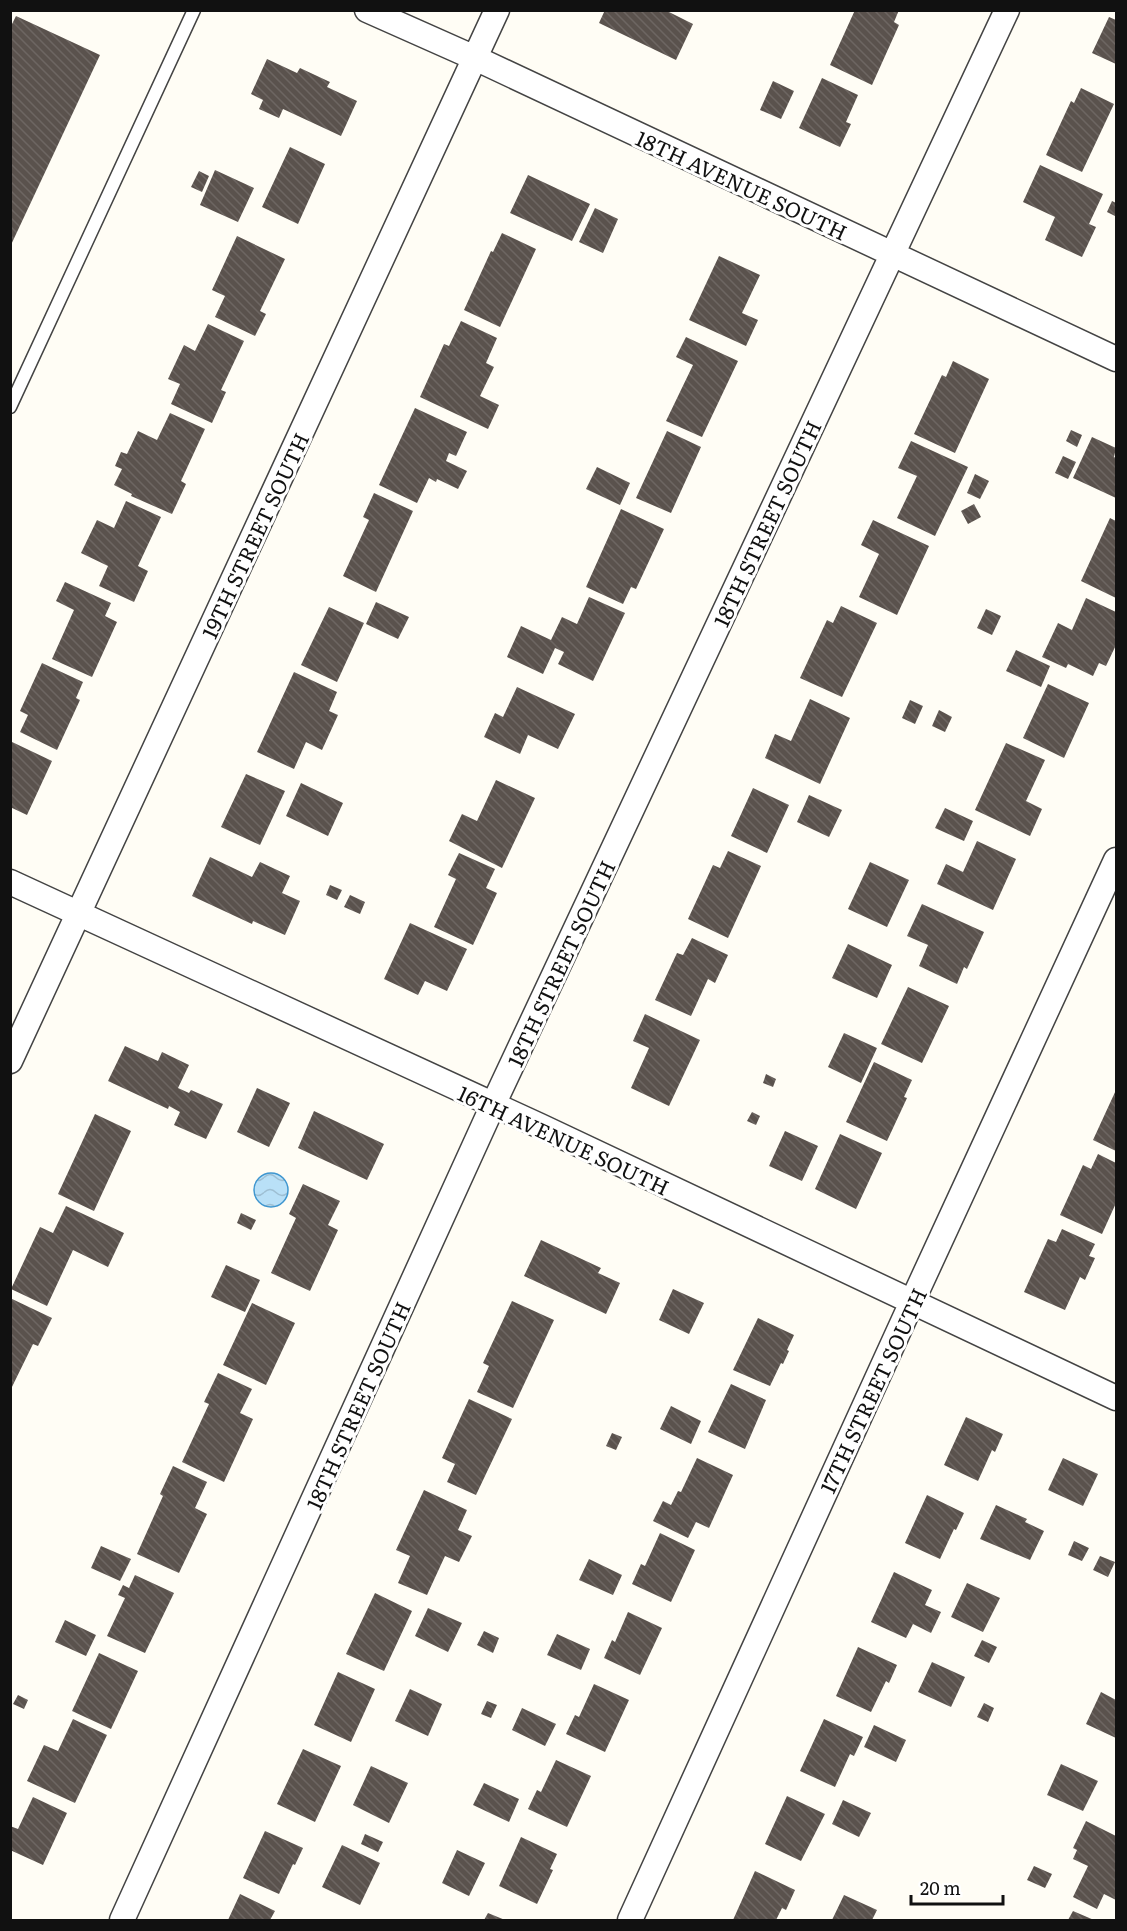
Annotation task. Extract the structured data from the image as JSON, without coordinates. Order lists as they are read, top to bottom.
{
  "streets": {
    "street": [
      "18TH AVENUE SOUTH",
      "18TH STREET SOUTH",
      "19TH STREET SOUTH",
      "16TH AVENUE SOUTH",
      "17TH STREET SOUTH"
    ]
  },
  "crossings": [
    ["18TH AVENUE SOUTH", "18TH STREET SOUTH"],
    ["18TH AVENUE SOUTH", "19TH STREET SOUTH"],
    ["18TH STREET SOUTH", "16TH AVENUE SOUTH"],
    ["19TH STREET SOUTH", "16TH AVENUE SOUTH"],
    ["16TH AVENUE SOUTH", "17TH STREET SOUTH"]
  ],
  "scale_bar": "20 m"
}
